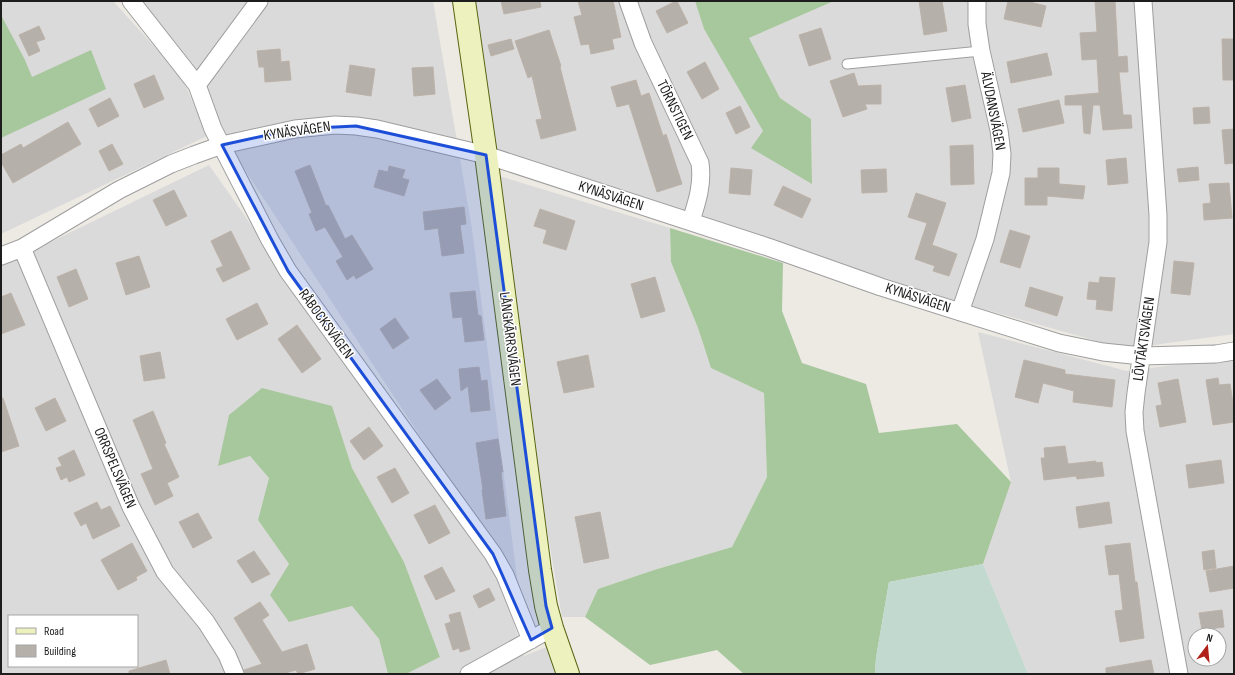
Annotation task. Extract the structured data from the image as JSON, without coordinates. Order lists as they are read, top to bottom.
{
  "streets": {
    "street": [
      "TÖRNSTIGEN",
      "ÄLVDANSVÄGEN",
      "KYNÄSVÄGEN",
      "RÅBOCKSVÄGEN",
      "LÅNGKÄRRSVÄGEN",
      "LÖVTÄKTSVÄGEN",
      "ORRSPELSVÄGEN"
    ]
  },
  "crossings": [
    ["TÖRNSTIGEN", "KYNÄSVÄGEN"],
    ["ÄLVDANSVÄGEN", "KYNÄSVÄGEN"],
    ["KYNÄSVÄGEN", "RÅBOCKSVÄGEN"],
    ["KYNÄSVÄGEN", "LÅNGKÄRRSVÄGEN"],
    ["KYNÄSVÄGEN", "LÖVTÄKTSVÄGEN"],
    ["KYNÄSVÄGEN", "ORRSPELSVÄGEN"]
  ],
  "legend": ["Road", "Building"],
  "north": "top"
}
